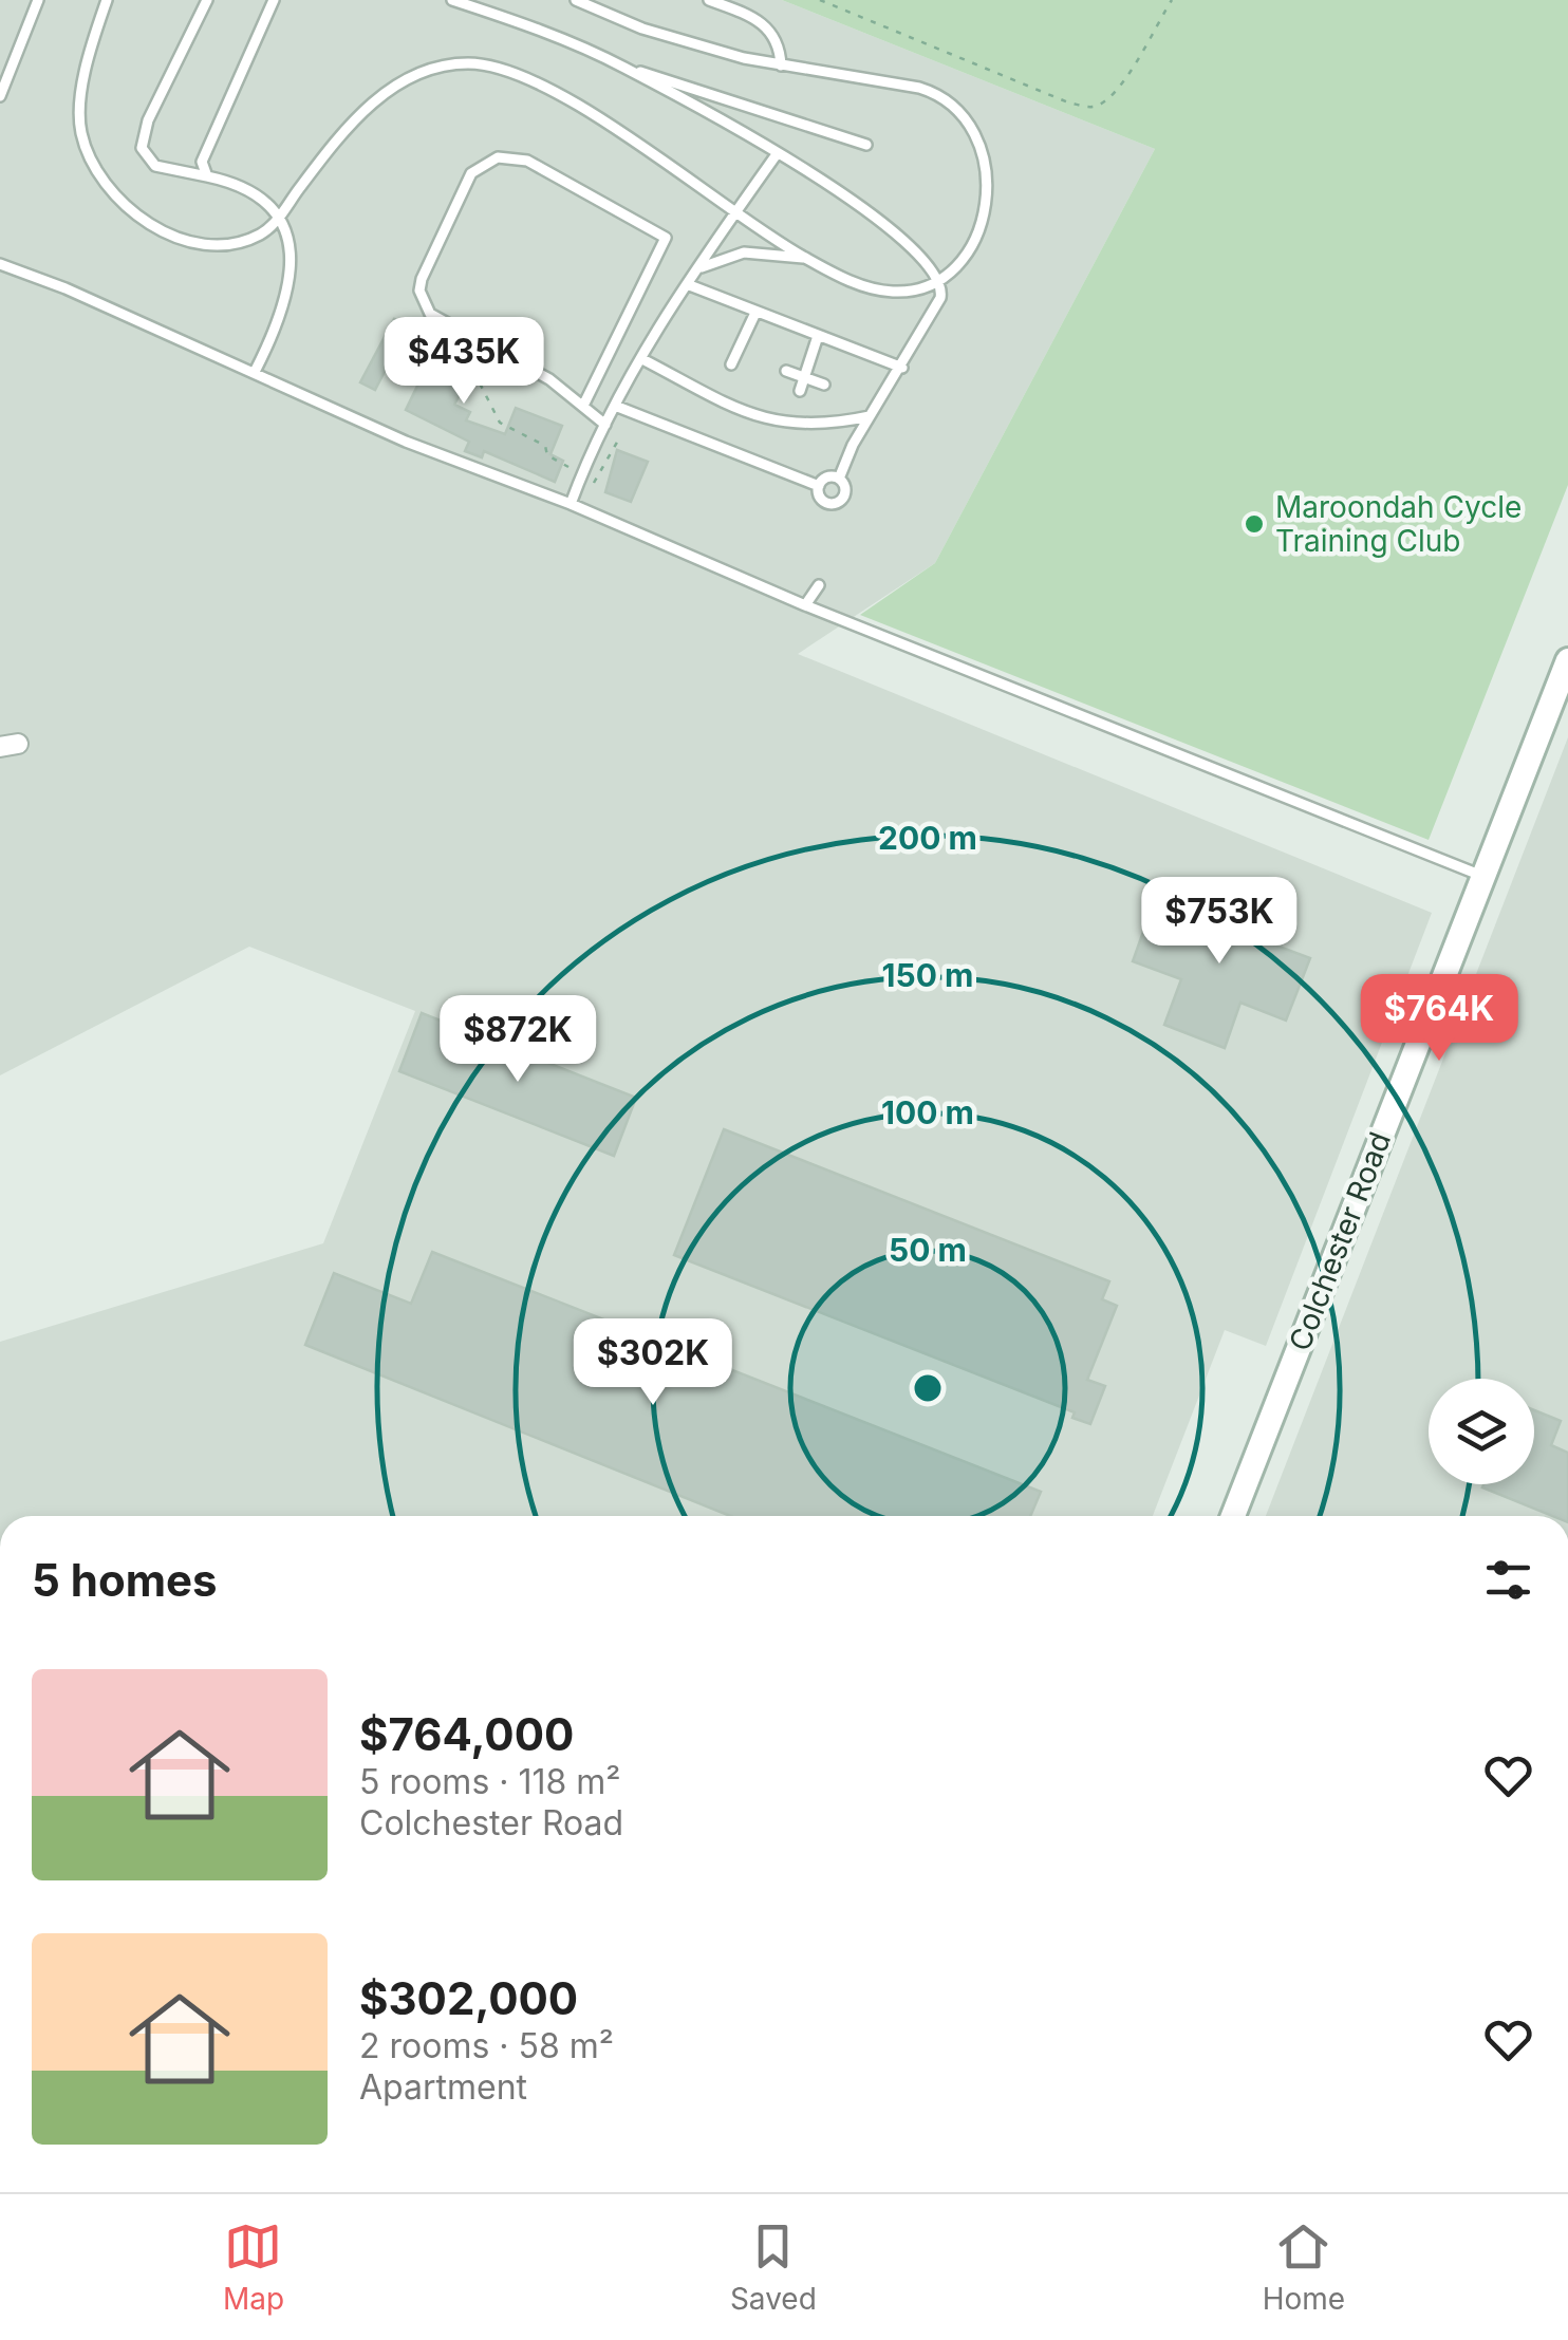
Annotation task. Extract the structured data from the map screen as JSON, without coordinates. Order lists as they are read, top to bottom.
{
  "streets": {
    "main road": ["Colchester Road"]
  },
  "places": ["Maroondah Cycle Training Club"],
  "page": {
    "price": [
      "$435K",
      "$753K",
      "$764K",
      "$872K",
      "$302K"
    ],
    "heading": "5 homes",
    "list": [
      {
        "name": "$764,000",
        "note": "5 rooms · 118 m² · Colchester Road"
      },
      {
        "name": "$302,000",
        "note": "2 rooms · 58 m² · Apartment"
      }
    ],
    "tabs": ["Map", "Saved", "Home"]
  },
  "rings": [
    "200 m",
    "150 m",
    "100 m",
    "50 m"
  ]
}
